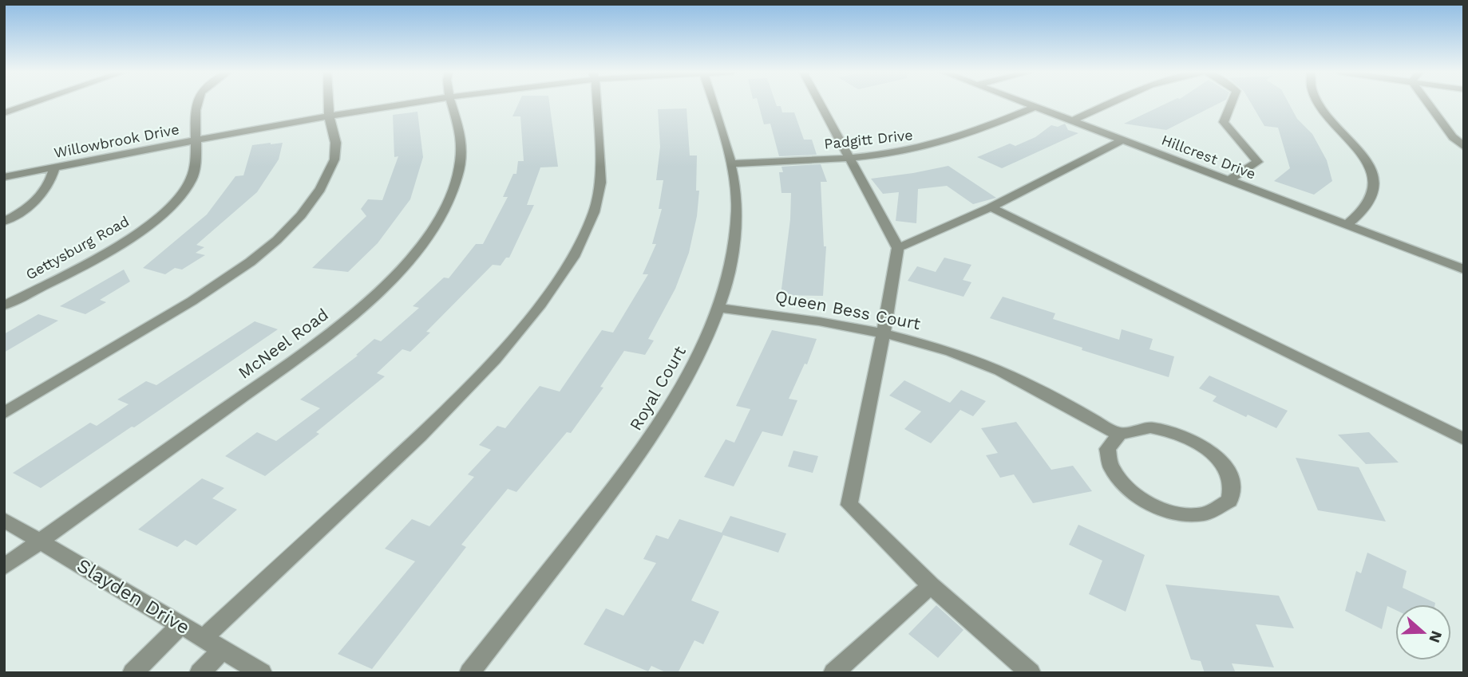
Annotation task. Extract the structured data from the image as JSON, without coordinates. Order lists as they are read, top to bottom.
{
  "streets": {
    "street": [
      "Padgitt Drive",
      "Willowbrook Drive",
      "Hillcrest Drive",
      "Gettysburg Road",
      "Queen Bess Court",
      "McNeel Road",
      "Royal Court",
      "Slayden Drive"
    ]
  },
  "crossings": [
    ["Padgitt Drive", "Hillcrest Drive"],
    ["Padgitt Drive", "Royal Court"],
    ["Willowbrook Drive", "Gettysburg Road"],
    ["Queen Bess Court", "Royal Court"],
    ["McNeel Road", "Slayden Drive"]
  ],
  "north": "right"
}
